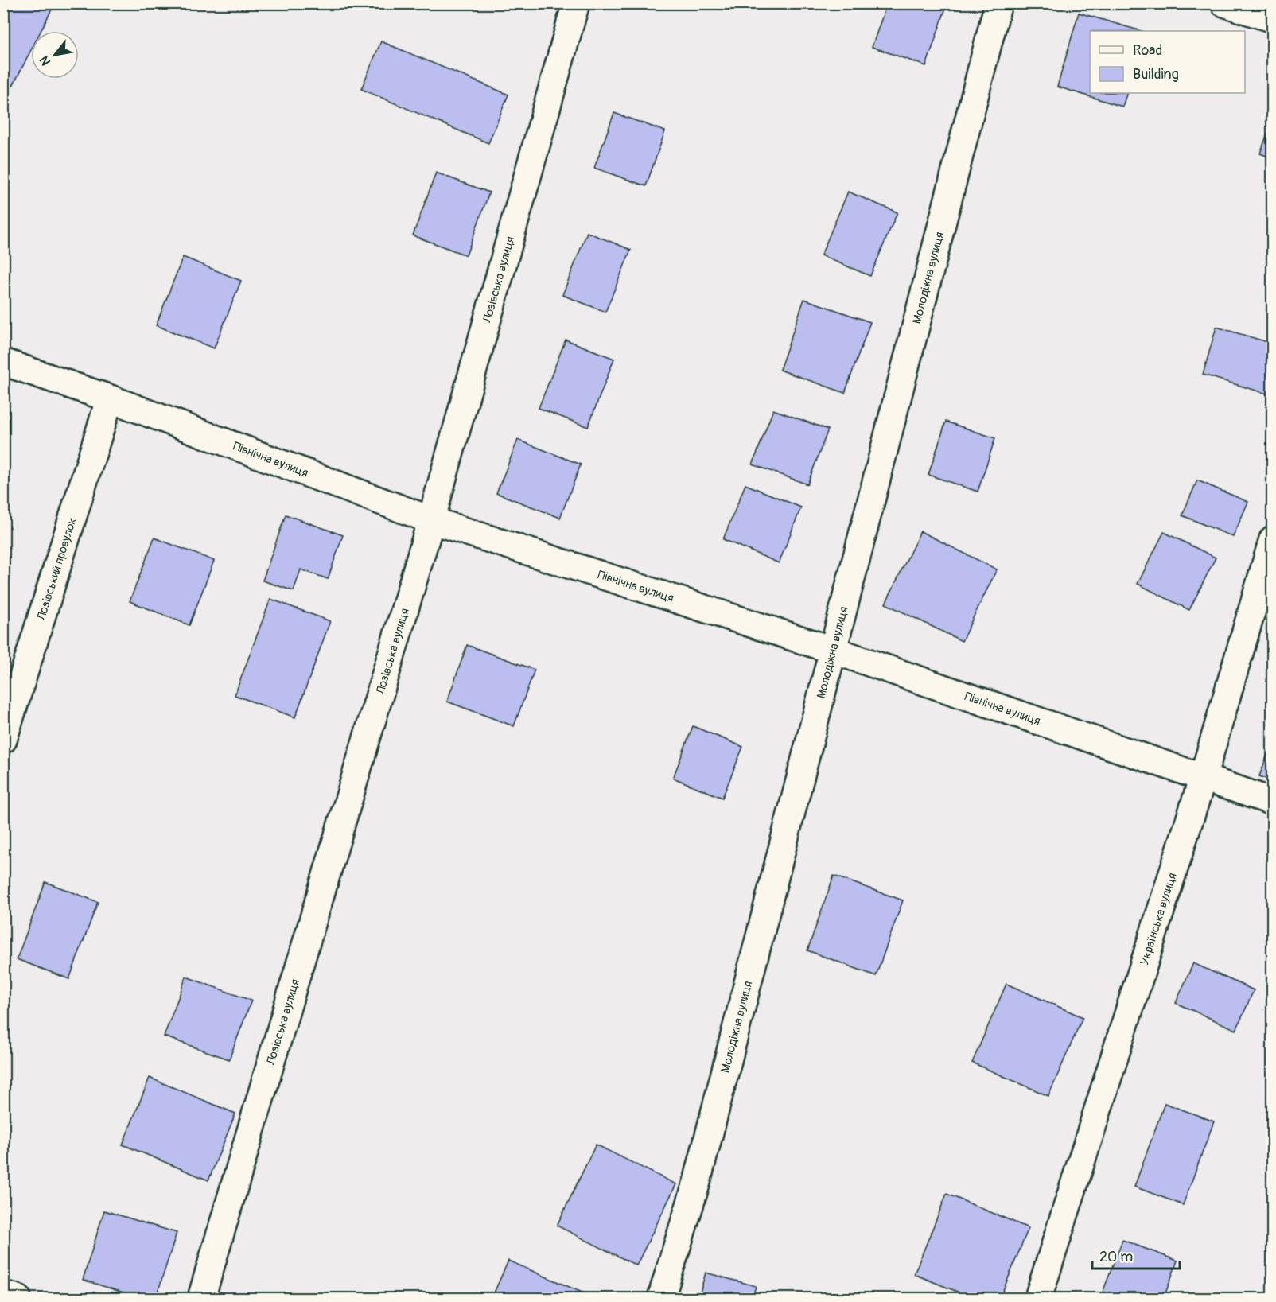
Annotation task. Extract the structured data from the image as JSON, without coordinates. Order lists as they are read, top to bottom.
{
  "streets": {
    "street": [
      "Молодіжна вулиця",
      "Лозівська вулиця",
      "Північна вулиця",
      "Лозівський провулок",
      "Українська вулиця"
    ]
  },
  "crossings": [
    ["Молодіжна вулиця", "Північна вулиця"],
    ["Лозівська вулиця", "Північна вулиця"],
    ["Північна вулиця", "Лозівський провулок"],
    ["Північна вулиця", "Українська вулиця"]
  ],
  "legend": ["Road", "Building"],
  "scale_bar": "20 m",
  "north": "bottom left"
}
